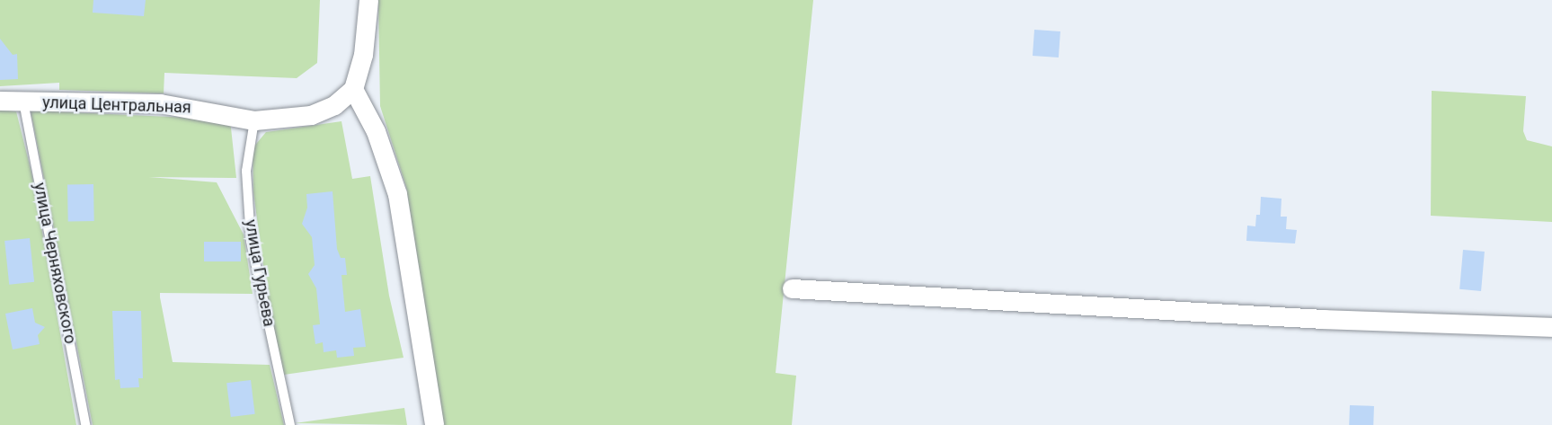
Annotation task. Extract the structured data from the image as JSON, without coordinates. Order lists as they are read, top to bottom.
{
  "streets": {
    "street": ["улица Центральная"],
    "lane": ["улица Черняховского", "улица Гурьева"]
  },
  "crossings": [
    ["улица Центральная", "улица Черняховского"],
    ["улица Центральная", "улица Гурьева"]
  ]
}
